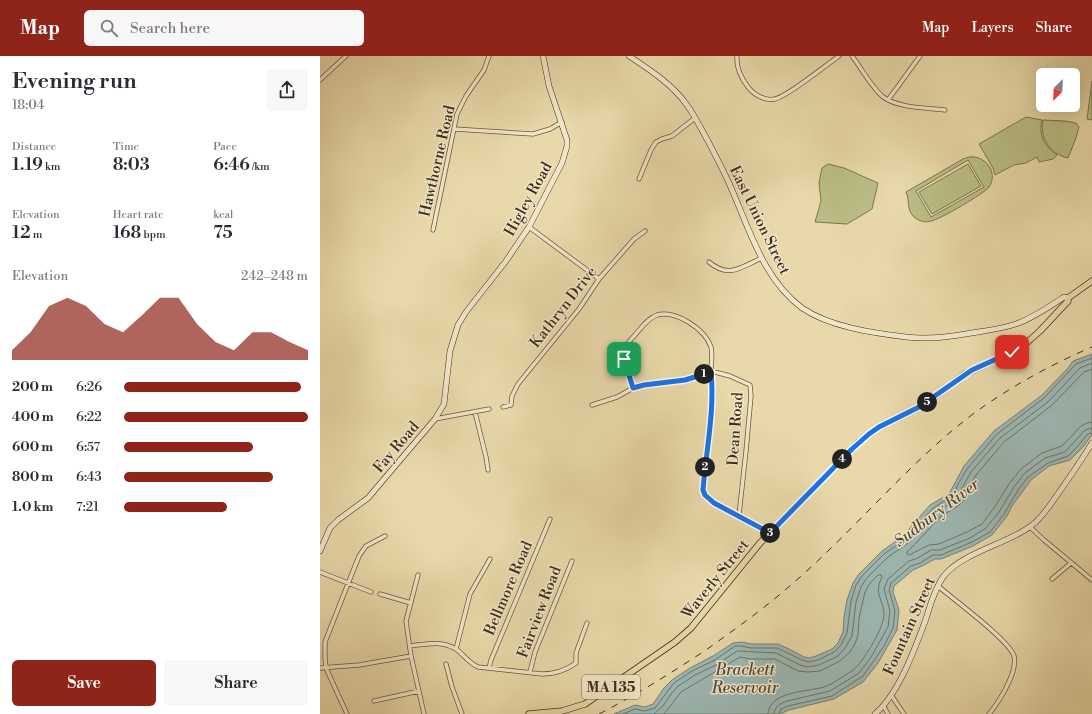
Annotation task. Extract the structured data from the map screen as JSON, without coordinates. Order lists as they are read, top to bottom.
{
  "streets": {
    "main road": ["Waverly Street", "MA 135"],
    "street": [
      "Hawthorne Road",
      "Higley Road",
      "East Union Street",
      "Kathryn Drive",
      "Dean Road",
      "Fay Road",
      "Bellmore Road",
      "Fairview Road",
      "Fountain Street"
    ]
  },
  "crossings": [
    ["Higley Road", "Fay Road"],
    ["East Union Street", "Waverly Street"],
    ["East Union Street", "MA 135"],
    ["Waverly Street", "MA 135"]
  ],
  "water": ["Sudbury River", "Brackett Reservoir"],
  "north": "bottom left",
  "page": {
    "header": "Map",
    "search": "Search here",
    "nav": ["Map", "Layers", "Share"],
    "heading": ["Evening run", "18:04"],
    "stats": [
      ["Distance", "1.19 km"],
      ["Time", "8:03"],
      ["Pace", "6:46 /km"],
      ["Elevation", "12 m"],
      ["Heart rate", "168 bpm"],
      ["kcal", "75"]
    ],
    "chart": ["Elevation", "242–248 m"],
    "pins": [
      "1",
      "5",
      "4",
      "2",
      "3"
    ],
    "list": [
      {
        "name": "200 m",
        "note": "6:26"
      },
      {
        "name": "400 m",
        "note": "6:22"
      },
      {
        "name": "600 m",
        "note": "6:57"
      },
      {
        "name": "800 m",
        "note": "6:43"
      },
      {
        "name": "1.0 km",
        "note": "7:21"
      }
    ],
    "buttons": ["Save", "Share"]
  }
}
